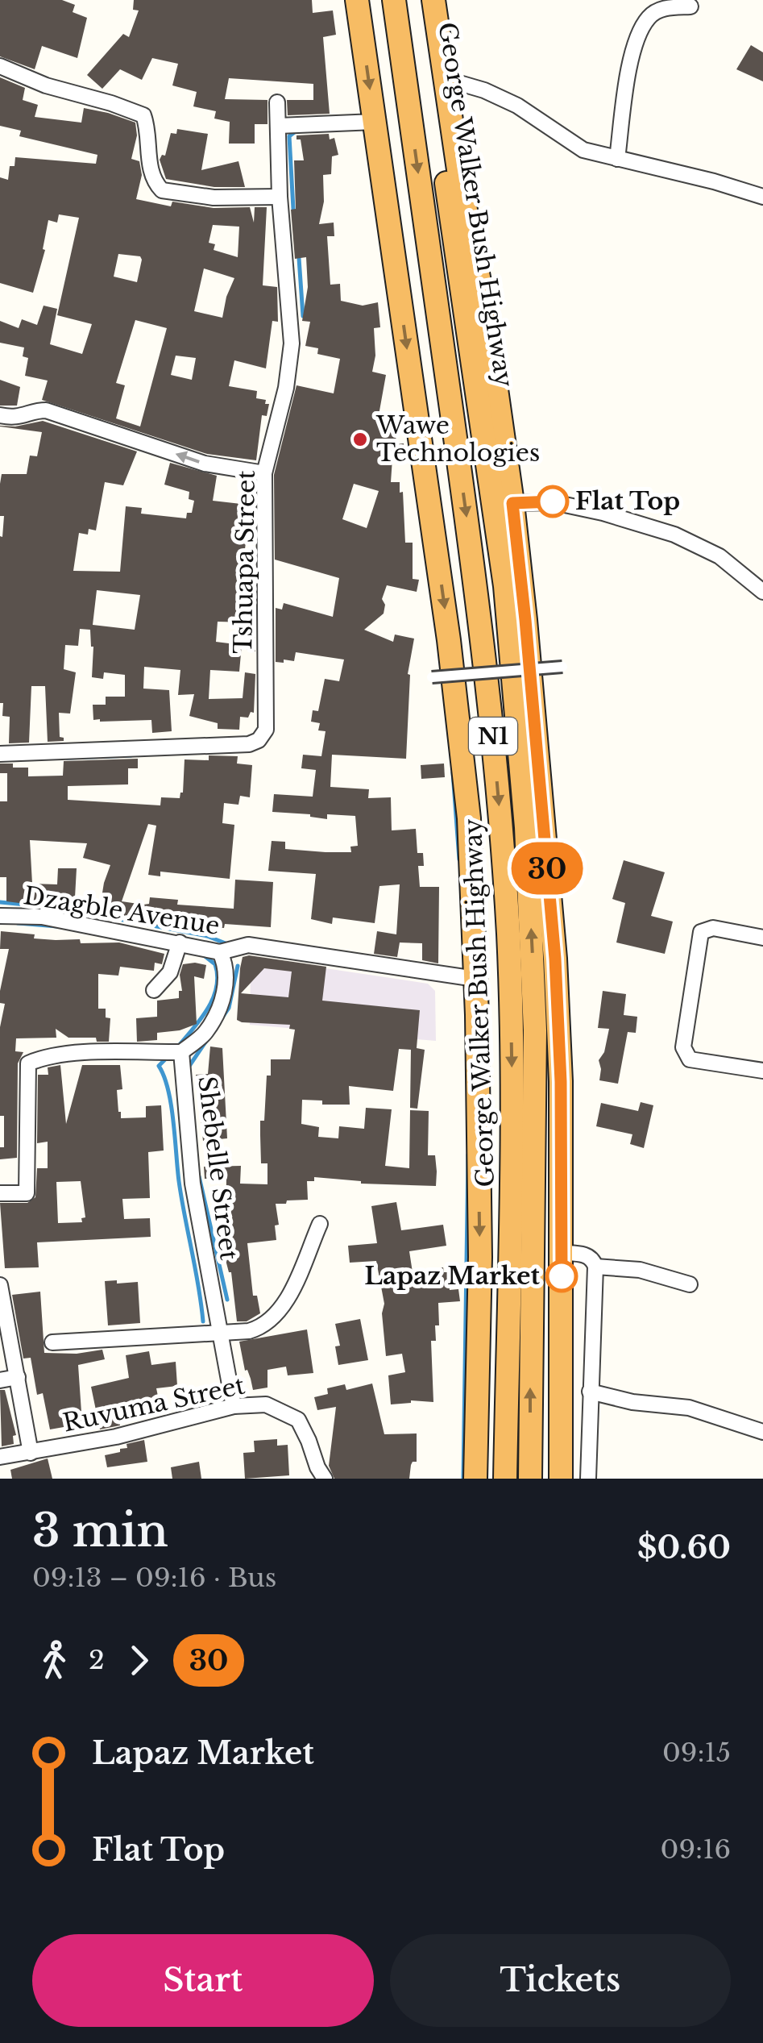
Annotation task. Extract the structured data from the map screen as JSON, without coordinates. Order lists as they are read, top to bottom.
{
  "streets": {
    "highway": ["George Walker Bush Highway", "N1"],
    "street": [
      "Tshuapa Street",
      "Dzagble Avenue",
      "Shebelle Street",
      "Ruvuma Street"
    ]
  },
  "crossings": [
    ["Dzagble Avenue", "Shebelle Street"],
    ["Shebelle Street", "Ruvuma Street"]
  ],
  "places": ["Wawe Technologies", "Flat Top", "Lapaz Market"],
  "lines": ["bus line 30"],
  "page": {
    "on_map": "30",
    "heading": ["3 min", "09:13 – 09:16 · Bus", "$0.60"],
    "legs": ["2", "30"],
    "list": [
      {
        "name": "Lapaz Market",
        "value": "09:15"
      },
      {
        "name": "Flat Top",
        "value": "09:16"
      }
    ],
    "buttons": ["Start", "Tickets"]
  }
}
